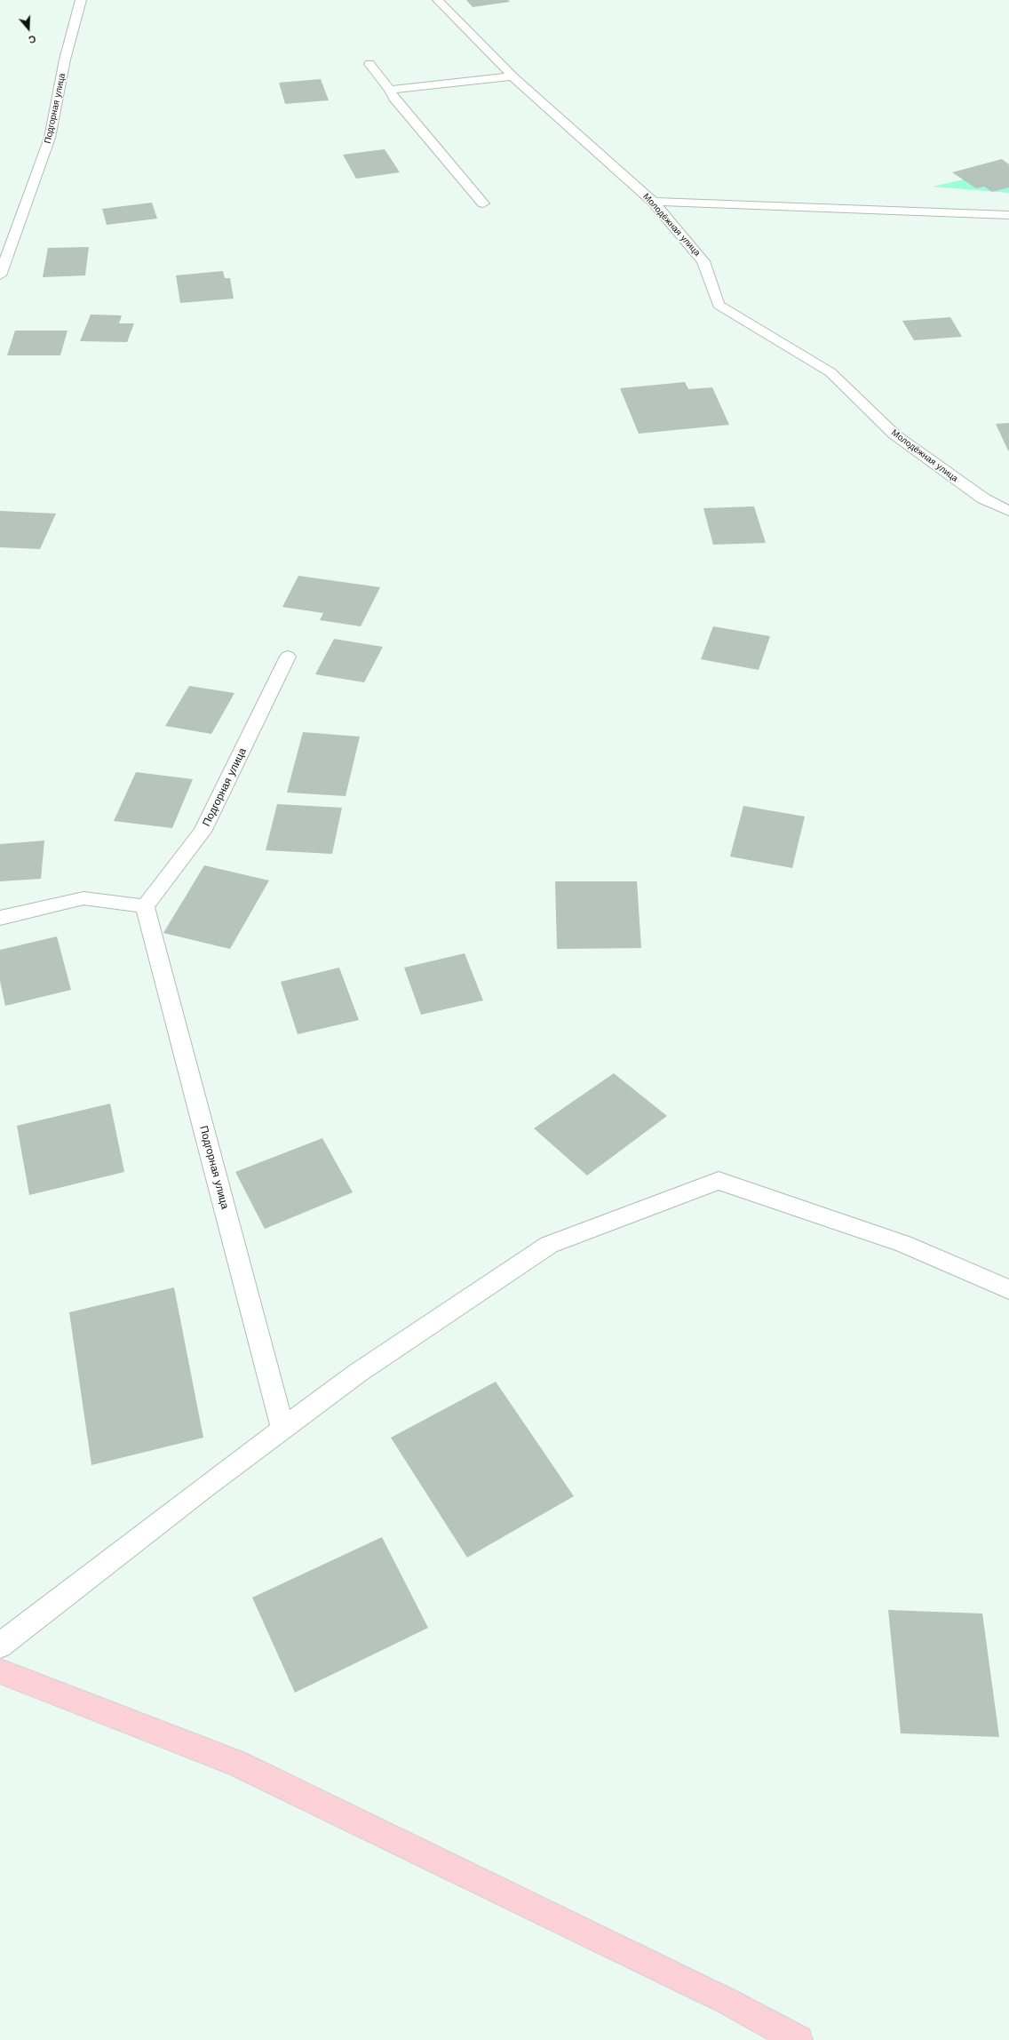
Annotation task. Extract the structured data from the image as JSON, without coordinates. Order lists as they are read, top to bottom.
{
  "streets": {
    "street": ["Подгорная улица", "Молодёжная улица"]
  },
  "north": "bottom"
}
